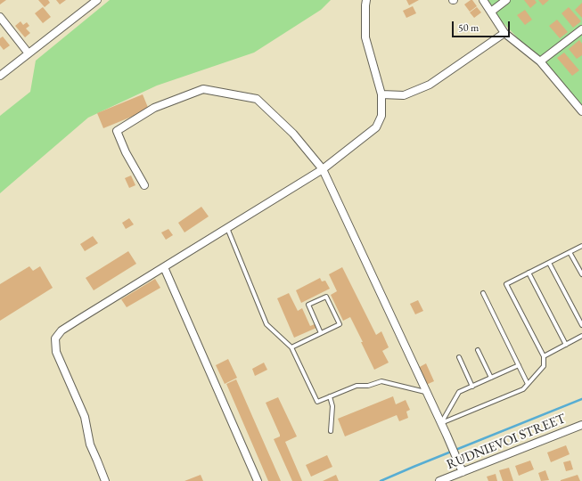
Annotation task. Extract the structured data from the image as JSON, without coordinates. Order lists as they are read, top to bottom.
{
  "streets": {
    "street": ["RUDNIEVOI STREET"]
  },
  "scale_bar": "50 m"
}
